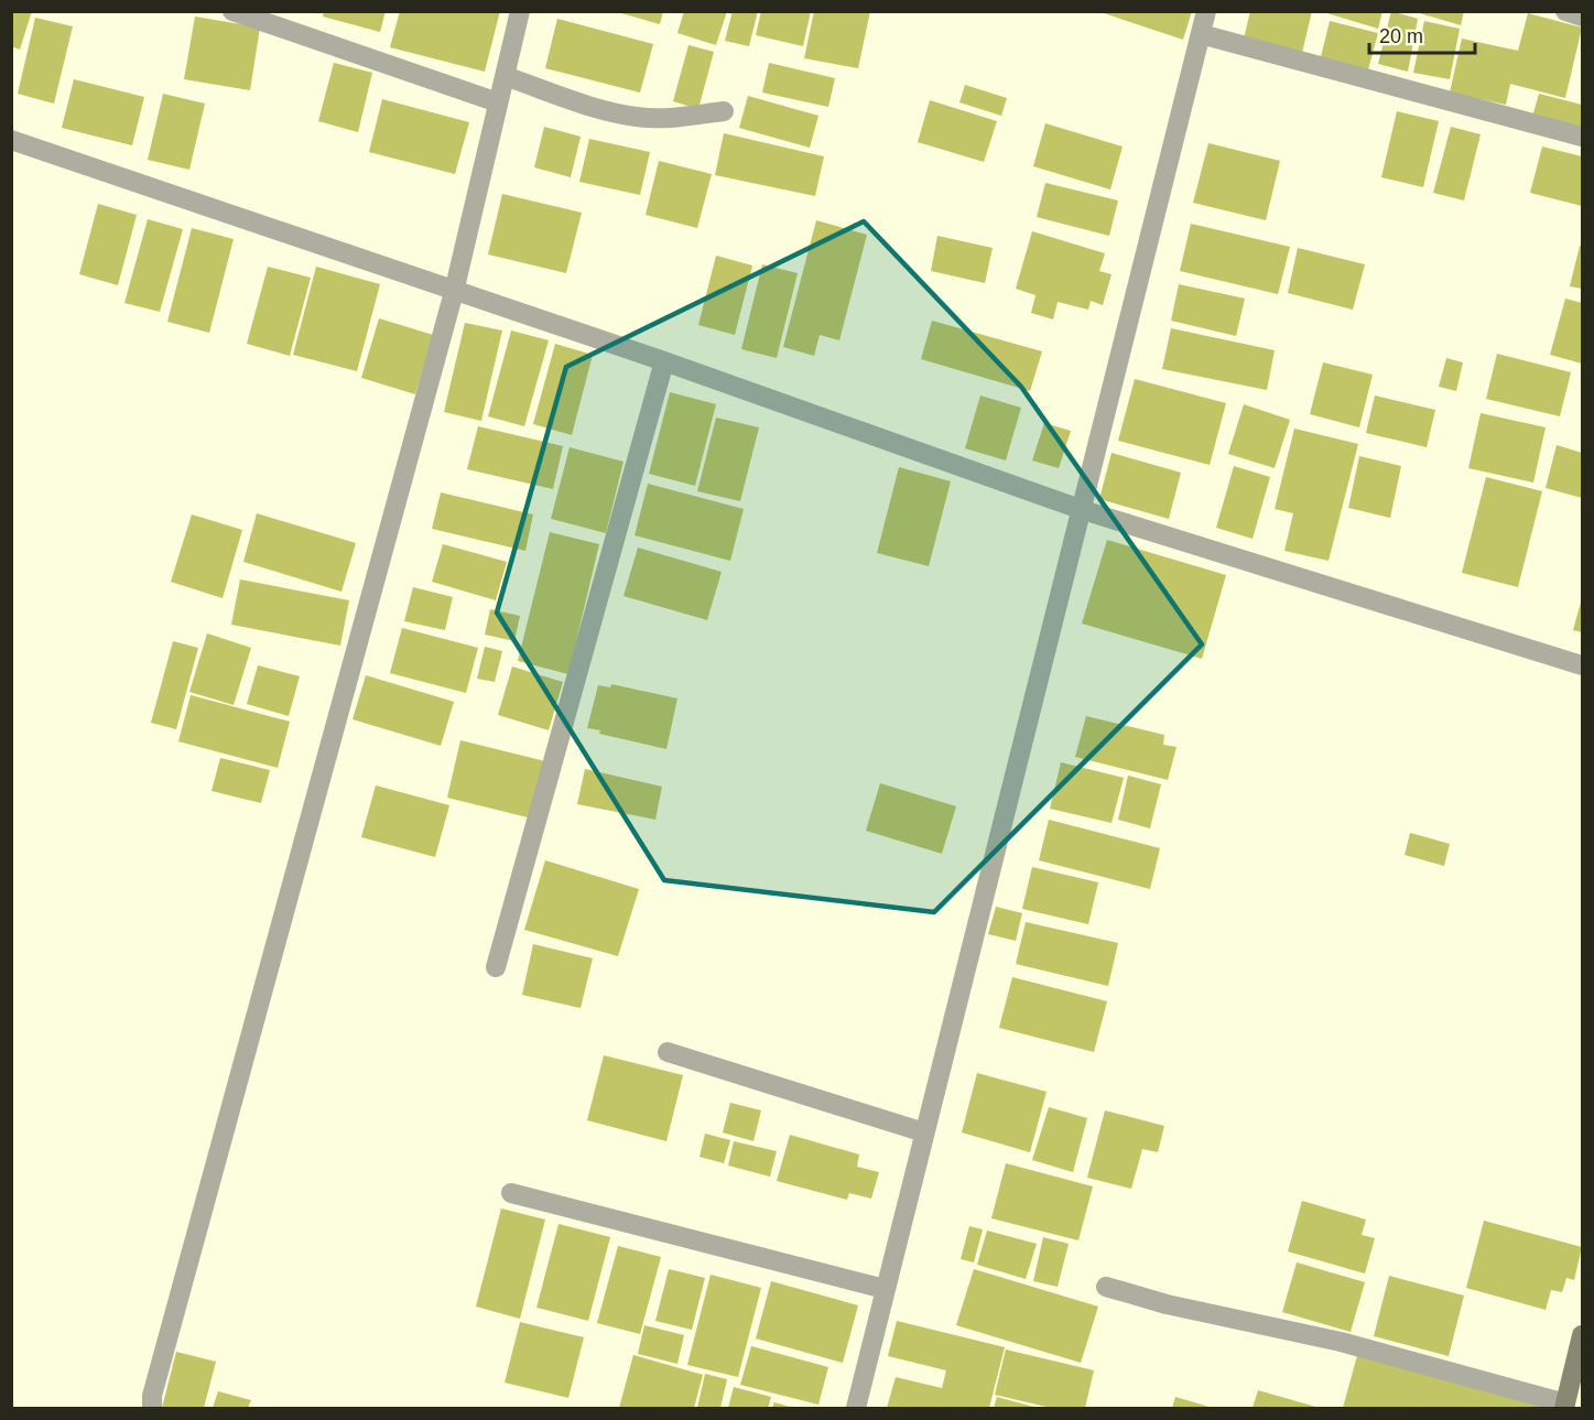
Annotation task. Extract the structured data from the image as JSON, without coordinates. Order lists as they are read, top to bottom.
{
  "scale_bar": "20 m"
}
